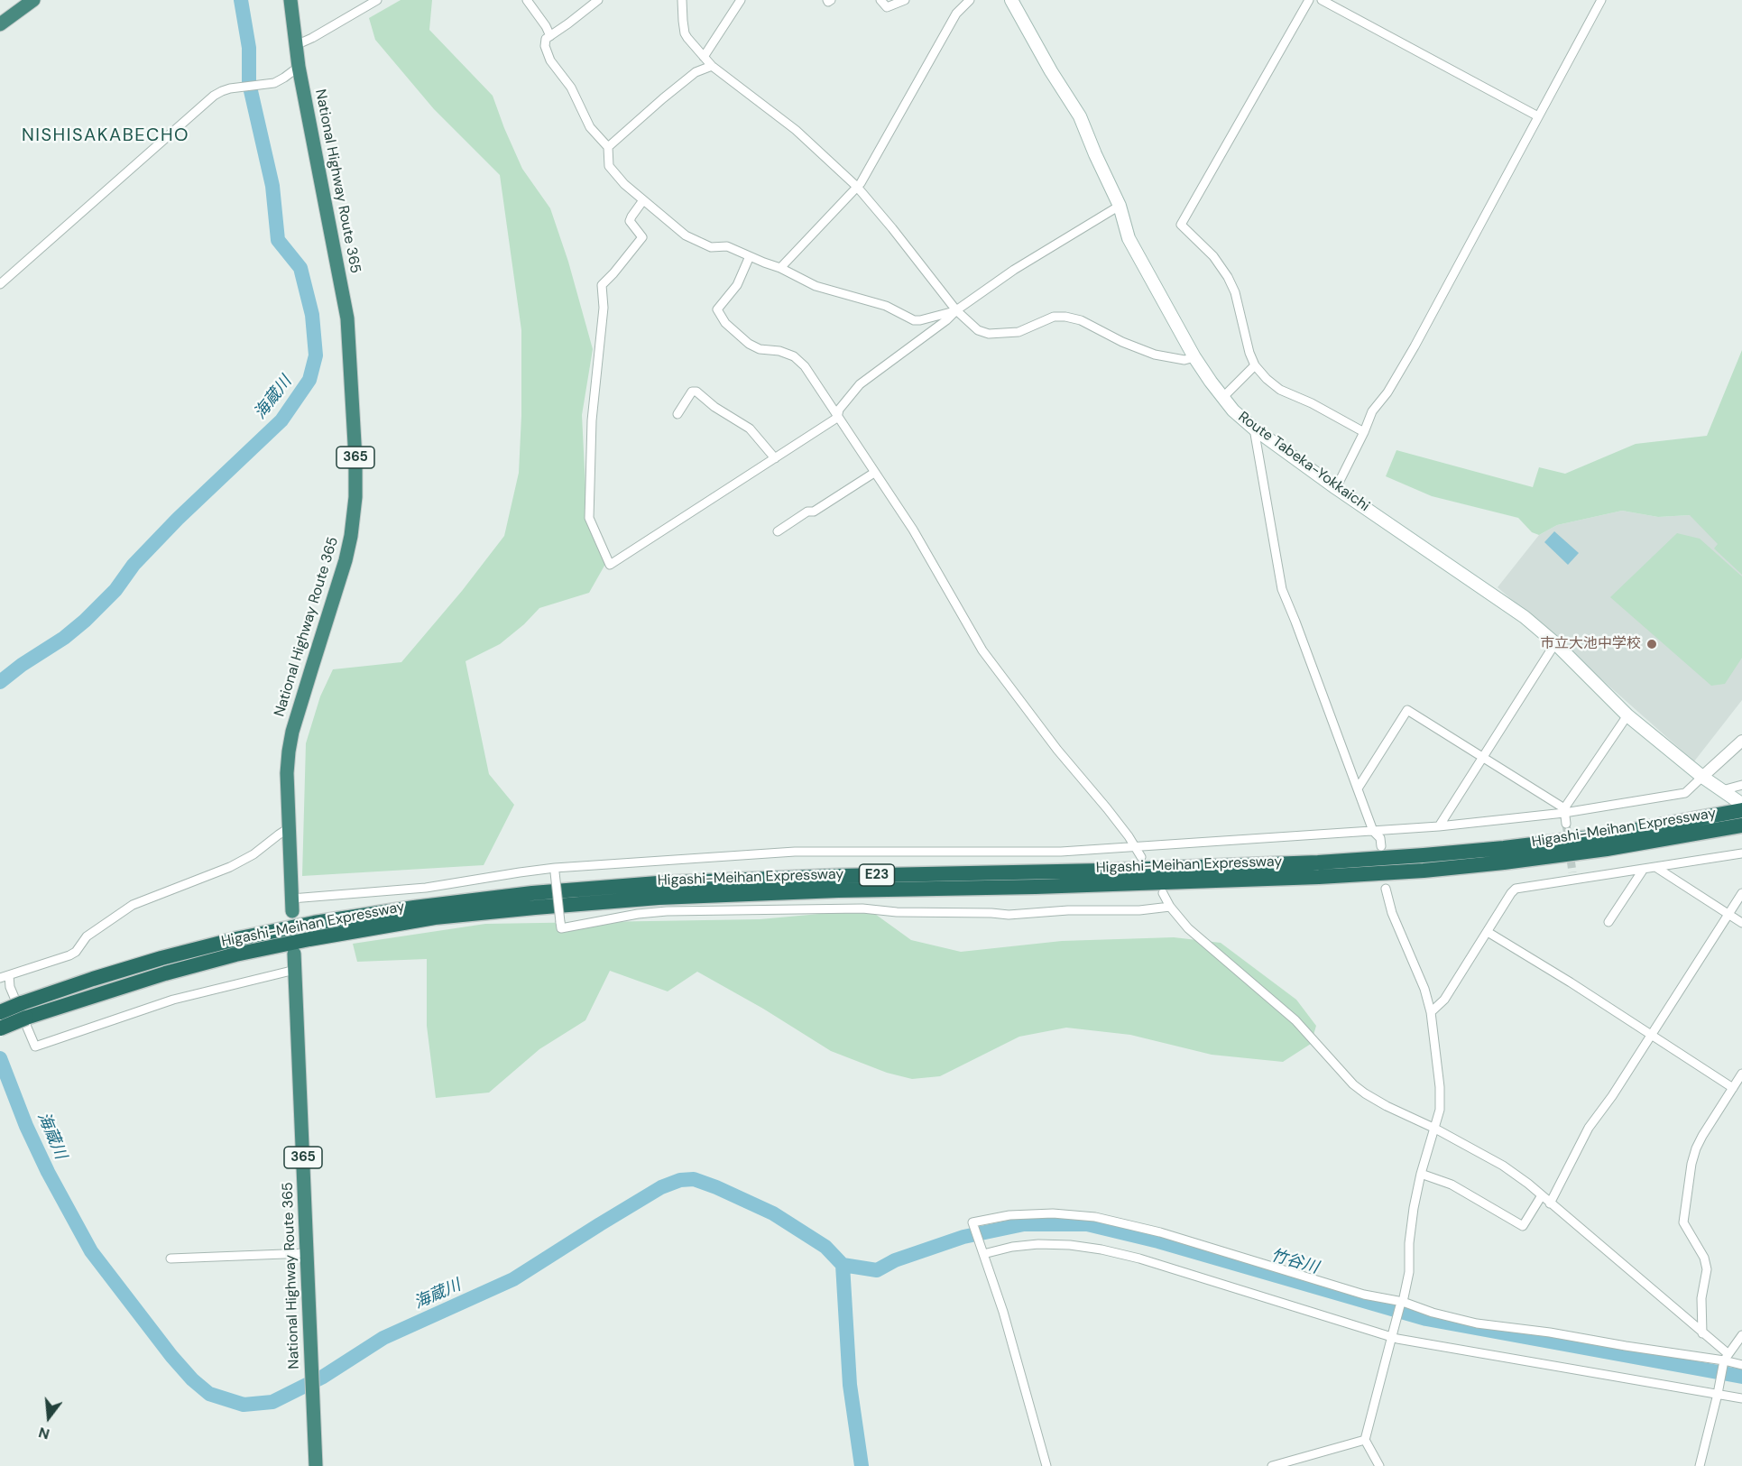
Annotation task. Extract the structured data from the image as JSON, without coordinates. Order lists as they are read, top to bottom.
{
  "streets": {
    "highway": [
      "National Highway Route 365",
      "365",
      "Higashi-Meihan Expressway",
      "E23"
    ],
    "main road": ["Route Tabeka-Yokkaichi"]
  },
  "crossings": [
    ["Route Tabeka-Yokkaichi", "Higashi-Meihan Expressway"]
  ],
  "districts": ["NISHISAKABECHO"],
  "water": ["海蔵川", "竹谷川"],
  "places": ["市立大池中学校"],
  "north": "bottom"
}
